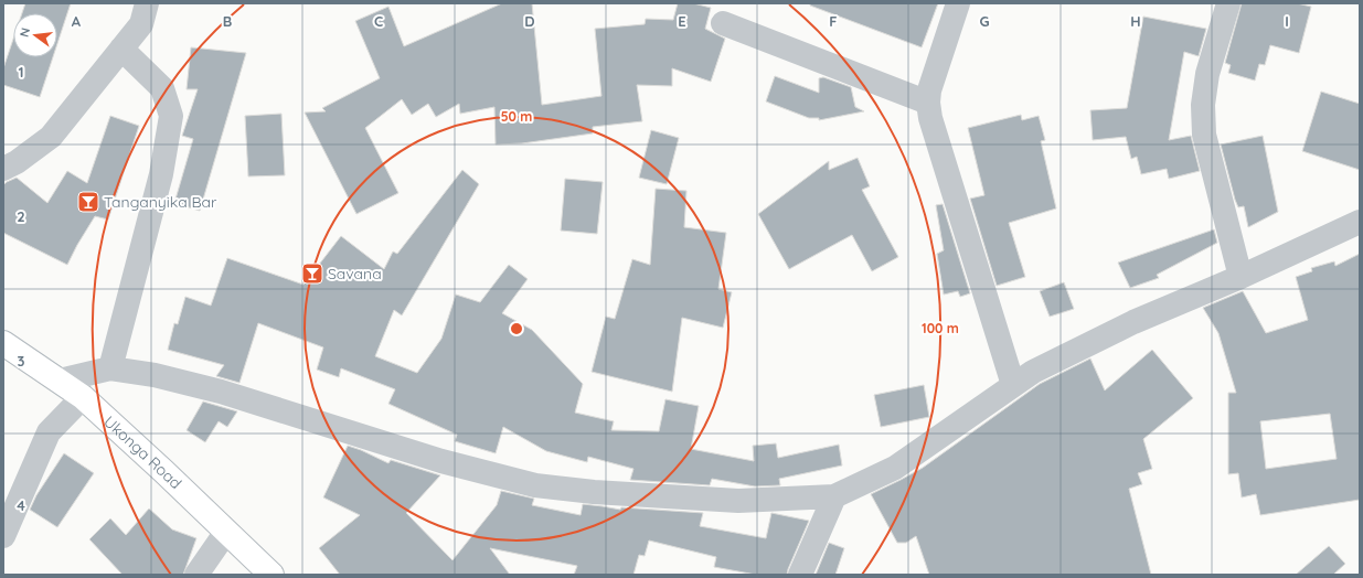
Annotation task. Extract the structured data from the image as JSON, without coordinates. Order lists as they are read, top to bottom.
{
  "streets": {
    "street": ["Ukonga Road"]
  },
  "places": {
    "bar": ["Tanganyika Bar", "Savana"]
  },
  "north": "left",
  "grid": {
    "columns": [
      "A",
      "B",
      "C",
      "D",
      "E",
      "F",
      "G",
      "H",
      "I"
    ],
    "rows": [
      "1",
      "2",
      "3",
      "4"
    ]
  },
  "rings": ["50 m", "100 m"]
}
